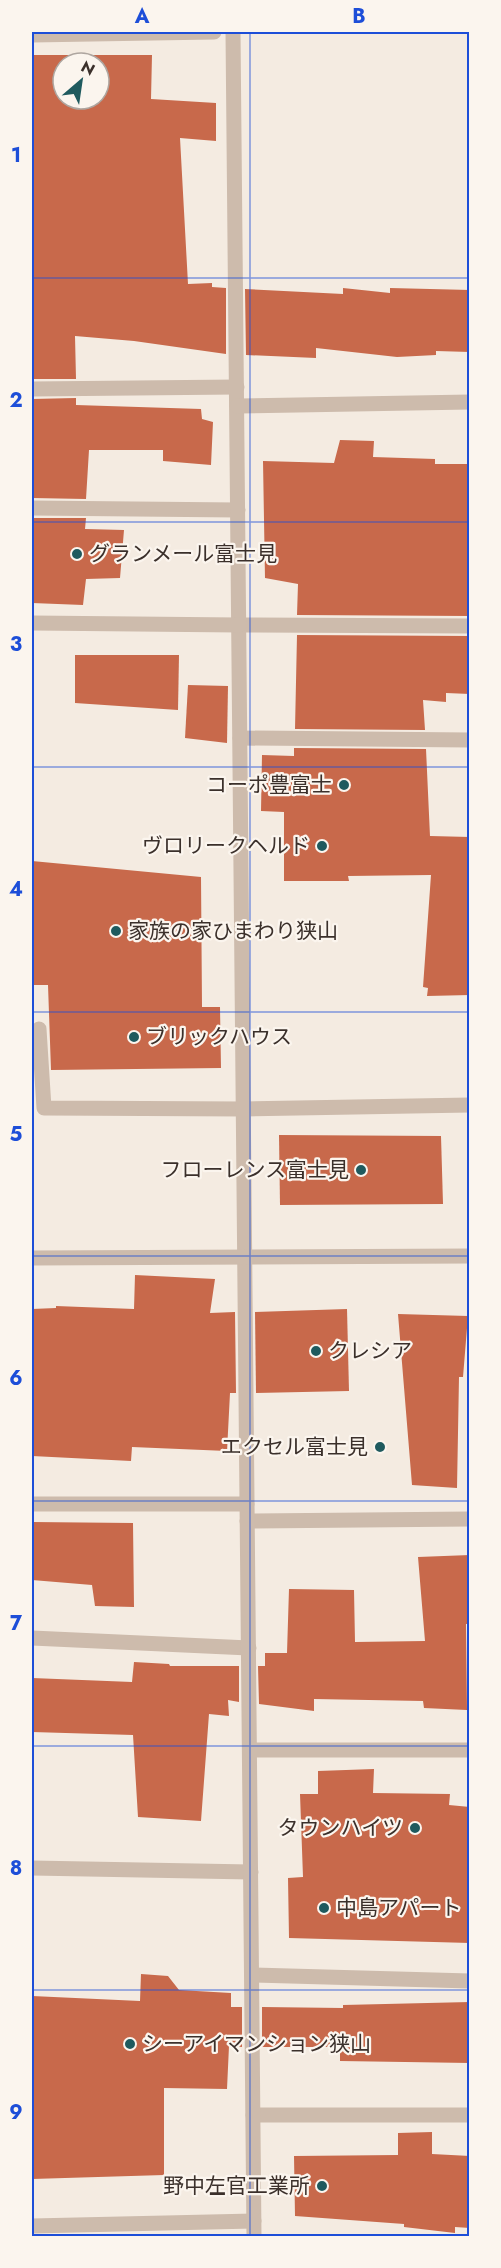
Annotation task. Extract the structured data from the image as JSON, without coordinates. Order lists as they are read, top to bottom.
{
  "places": [
    "グランメール富士見",
    "コーポ豊富士",
    "ヴロリークヘルド",
    "家族の家ひまわり狭山",
    "ブリックハウス",
    "フローレンス富士見",
    "クレシア",
    "エクセル富士見",
    "タウンハイツ",
    "中島アパート",
    "シーアイマンション狭山",
    "野中左官工業所"
  ],
  "north": "top right",
  "grid": {
    "columns": ["A", "B"],
    "rows": [
      "1",
      "2",
      "3",
      "4",
      "5",
      "6",
      "7",
      "8",
      "9"
    ]
  }
}
